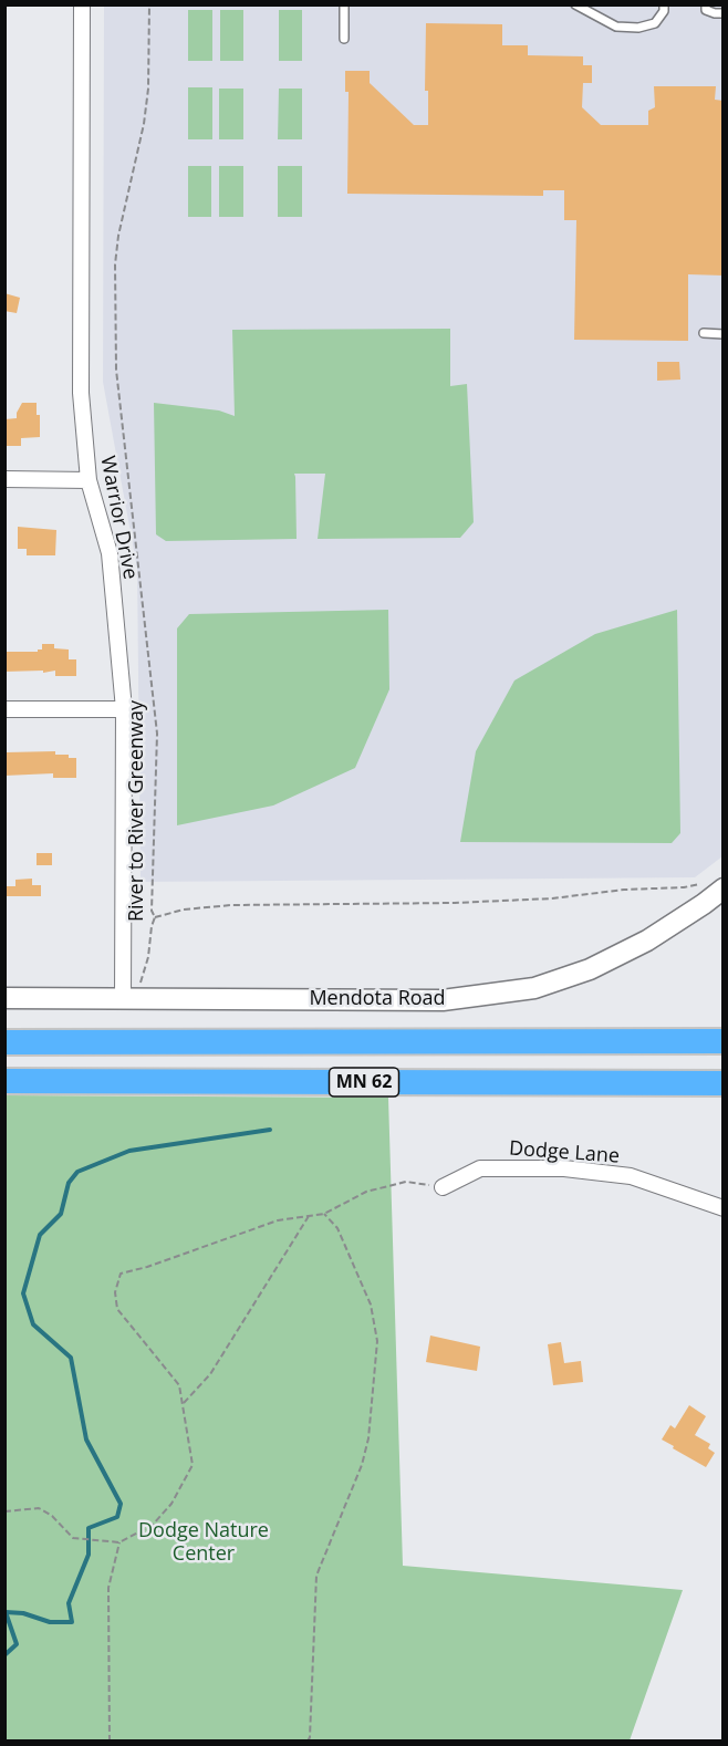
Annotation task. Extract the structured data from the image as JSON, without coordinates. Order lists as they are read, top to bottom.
{
  "streets": {
    "highway": ["MN 62"],
    "street": ["Warrior Drive", "Mendota Road", "Dodge Lane"],
    "path": ["River to River Greenway"]
  },
  "crossings": [
    ["Warrior Drive", "Mendota Road"]
  ],
  "parks": ["Dodge Nature Center"]
}
